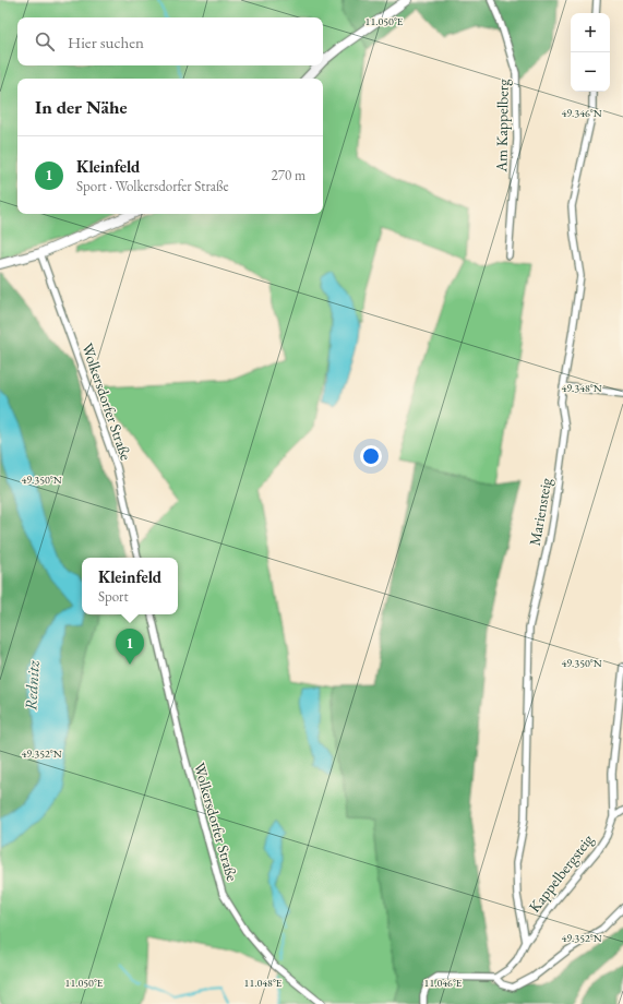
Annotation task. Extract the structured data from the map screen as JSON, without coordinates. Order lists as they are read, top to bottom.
{
  "streets": {
    "street": [
      "Am Kappelberg",
      "Wolkersdorfer Straße",
      "Mariensteig",
      "Kappelbergsteig"
    ]
  },
  "crossings": [
    ["Mariensteig", "Kappelbergsteig"]
  ],
  "water": ["Rednitz"],
  "page": {
    "map_buttons": ["+", "−"],
    "search": "Hier suchen",
    "heading": "In der Nähe",
    "list": [
      {
        "mark": "1",
        "name": "Kleinfeld",
        "note": "Sport · Wolkersdorfer Straße",
        "value": "270 m"
      }
    ],
    "popup": ["Kleinfeld", "Sport"],
    "pins": "1"
  },
  "coordinates": [
    "11.050°E",
    "49.346°N",
    "49.348°N",
    "49.350°N",
    "49.352°N",
    "11.048°E",
    "11.046°E"
  ]
}
